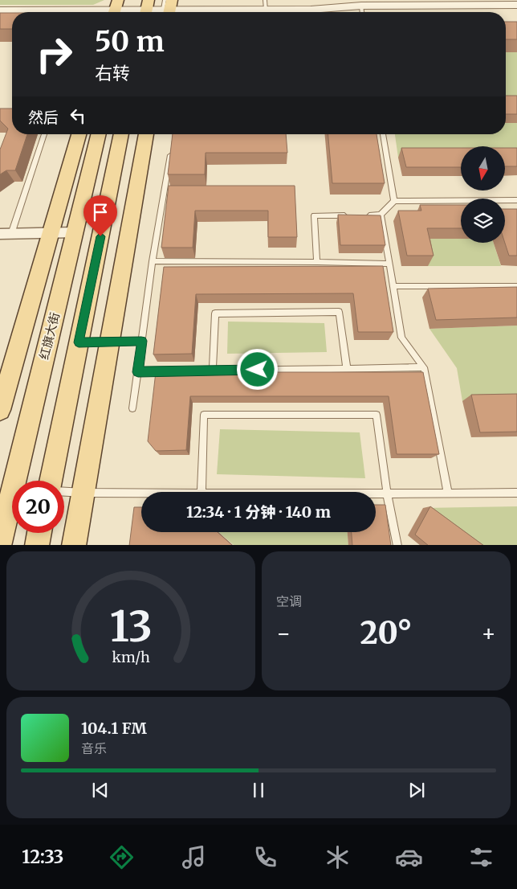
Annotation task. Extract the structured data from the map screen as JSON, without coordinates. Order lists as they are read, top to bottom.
{
  "streets": {
    "main road": ["红旗大街"]
  },
  "north": "bottom",
  "page": {
    "turn": ["50 m", "右转"],
    "then": "然后",
    "limit": "20",
    "trip": "12:34 · 1 分钟 · 140 m",
    "tile": "空调",
    "heat": ["−", "20°", "+"],
    "song": ["104.1 FM", "音乐"],
    "tabs": "12:33",
    "gauge": ["13", "km/h"]
  }
}
